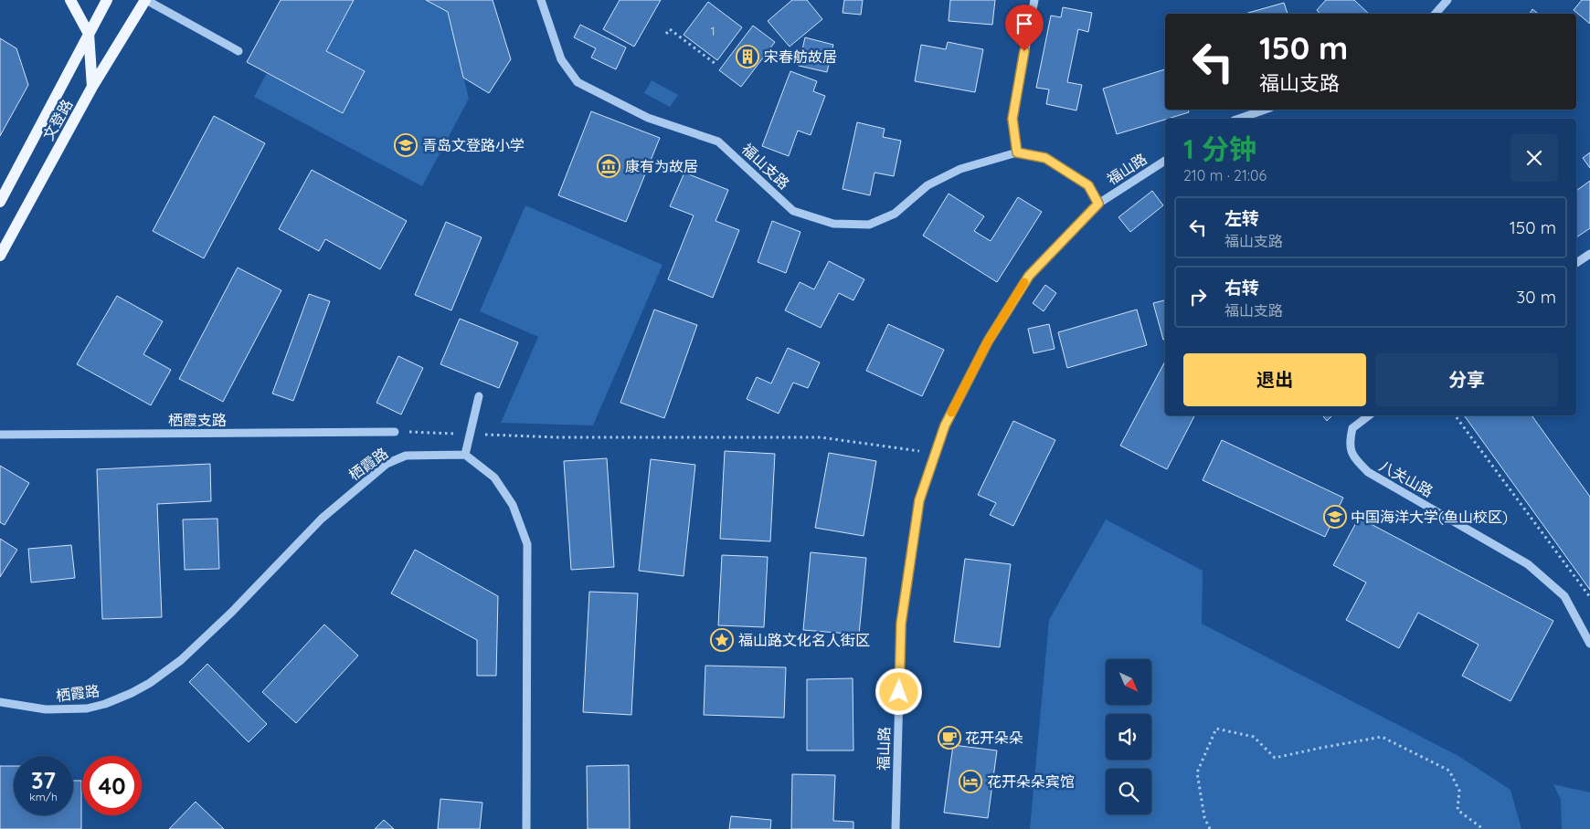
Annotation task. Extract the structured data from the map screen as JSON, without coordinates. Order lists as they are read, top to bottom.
{
  "streets": {
    "main road": ["文登路"],
    "street": [
      "福山支路",
      "福山路",
      "栖霞支路",
      "栖霞路",
      "八关山路"
    ]
  },
  "crossings": [
    ["福山支路", "福山路"]
  ],
  "places": {
    "building": ["宋春舫故居"],
    "school or university": ["青岛文登路小学", "中国海洋大学(鱼山校区)"],
    "museum": ["康有为故居"],
    "place": ["福山路文化名人街区"],
    "cafe": ["花开朵朵"],
    "hotel": ["花开朵朵宾馆"]
  },
  "house_numbers": ["1"],
  "north": "bottom right",
  "page": {
    "turn": ["150 m", "福山支路"],
    "heading": ["1 分钟", "210 m · 21:06"],
    "list": [
      {
        "name": "左转",
        "note": "福山支路",
        "value": "150 m"
      },
      {
        "name": "右转",
        "note": "福山支路",
        "value": "30 m"
      }
    ],
    "buttons": ["退出", "分享"],
    "speed": "37 km/h",
    "limit": "40"
  }
}
